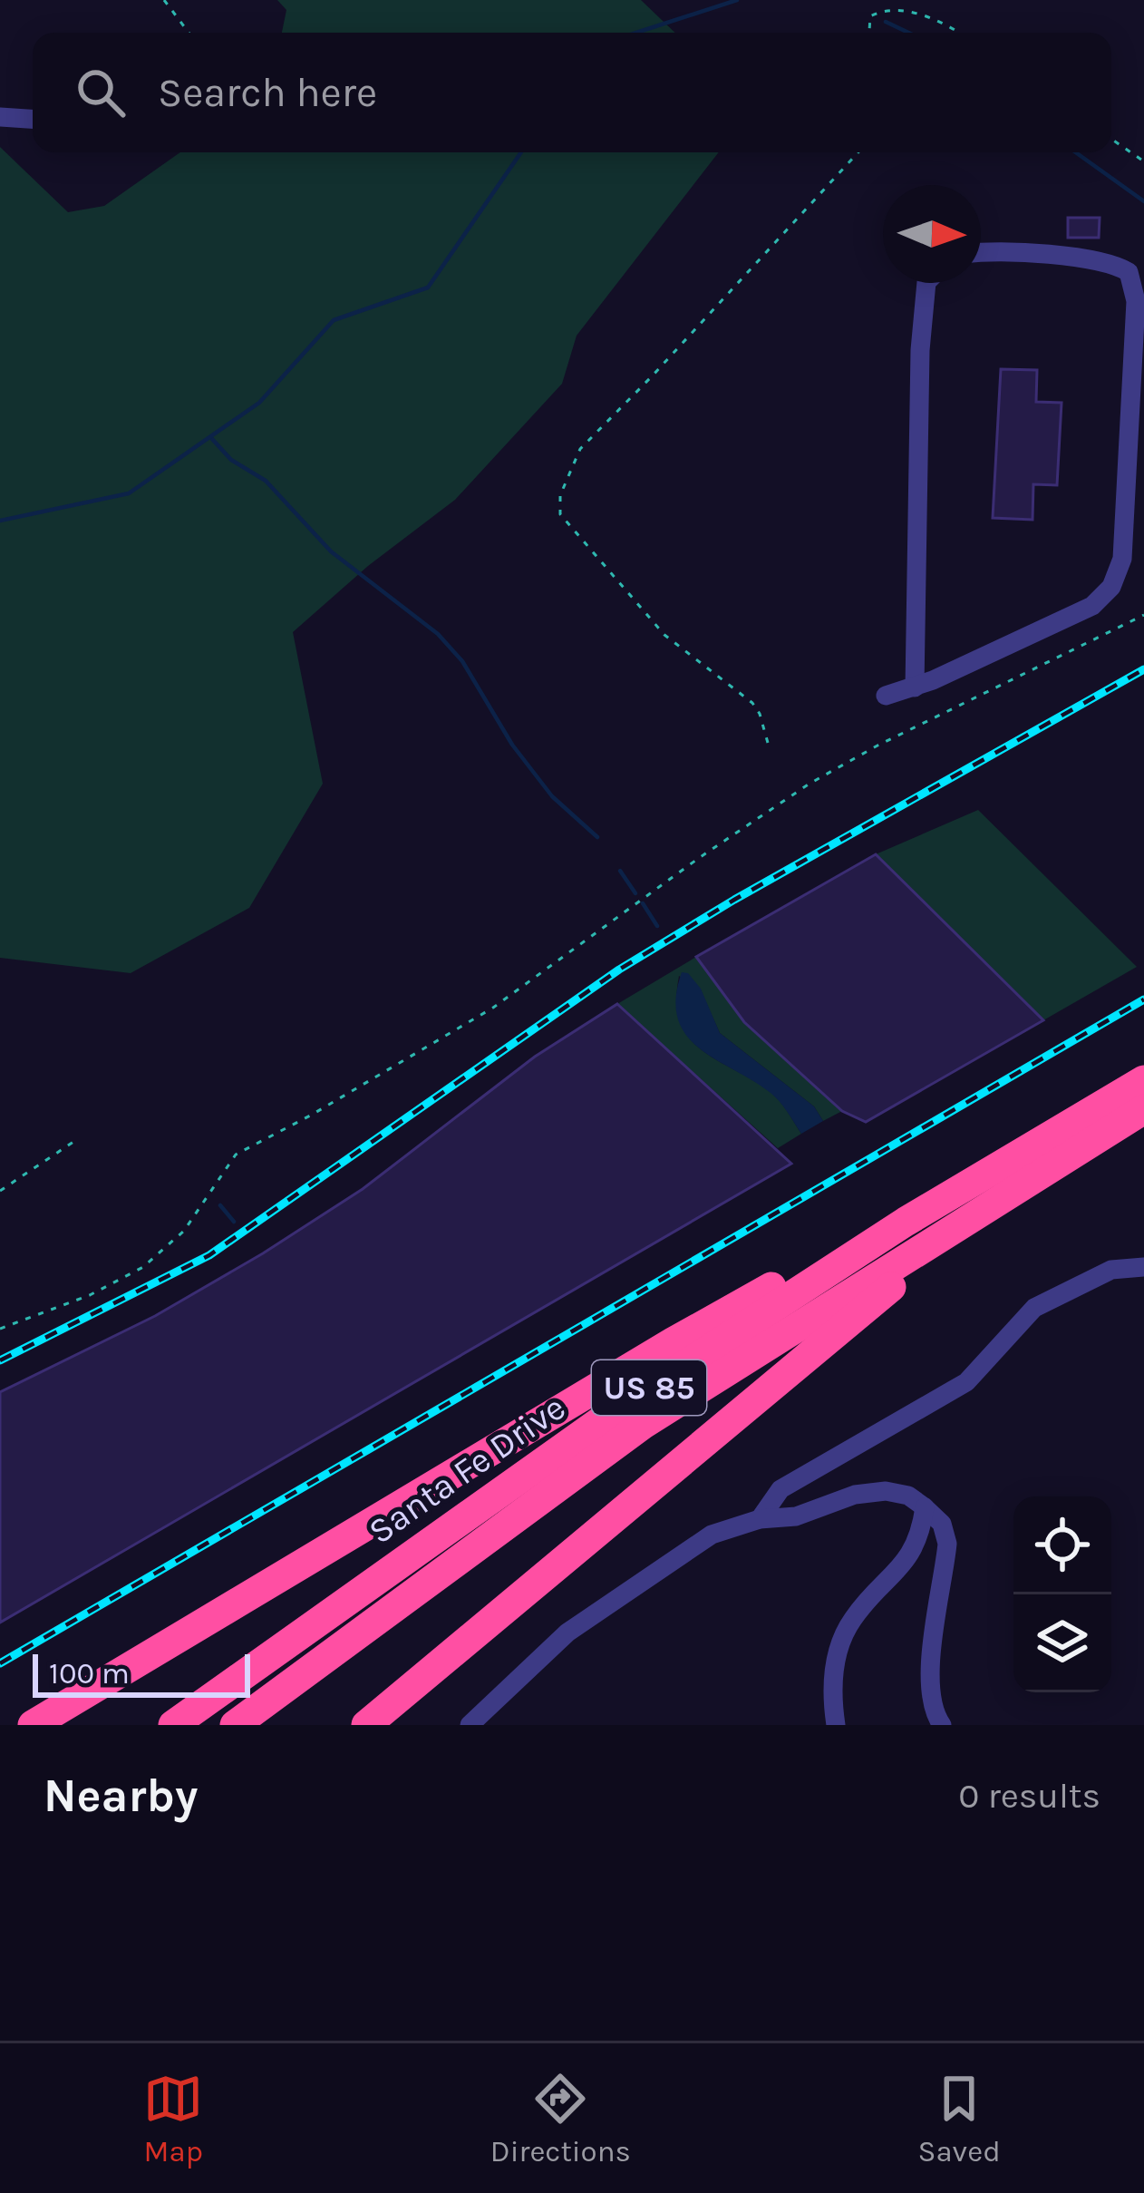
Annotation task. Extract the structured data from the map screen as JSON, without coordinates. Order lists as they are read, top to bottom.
{
  "streets": {
    "highway": ["US 85", "Santa Fe Drive"]
  },
  "scale_bar": "100 m",
  "north": "right",
  "page": {
    "search": "Search here",
    "scale": "100 m",
    "heading": ["Nearby", "0 results"],
    "nav": ["Map", "Directions", "Saved"]
  }
}
